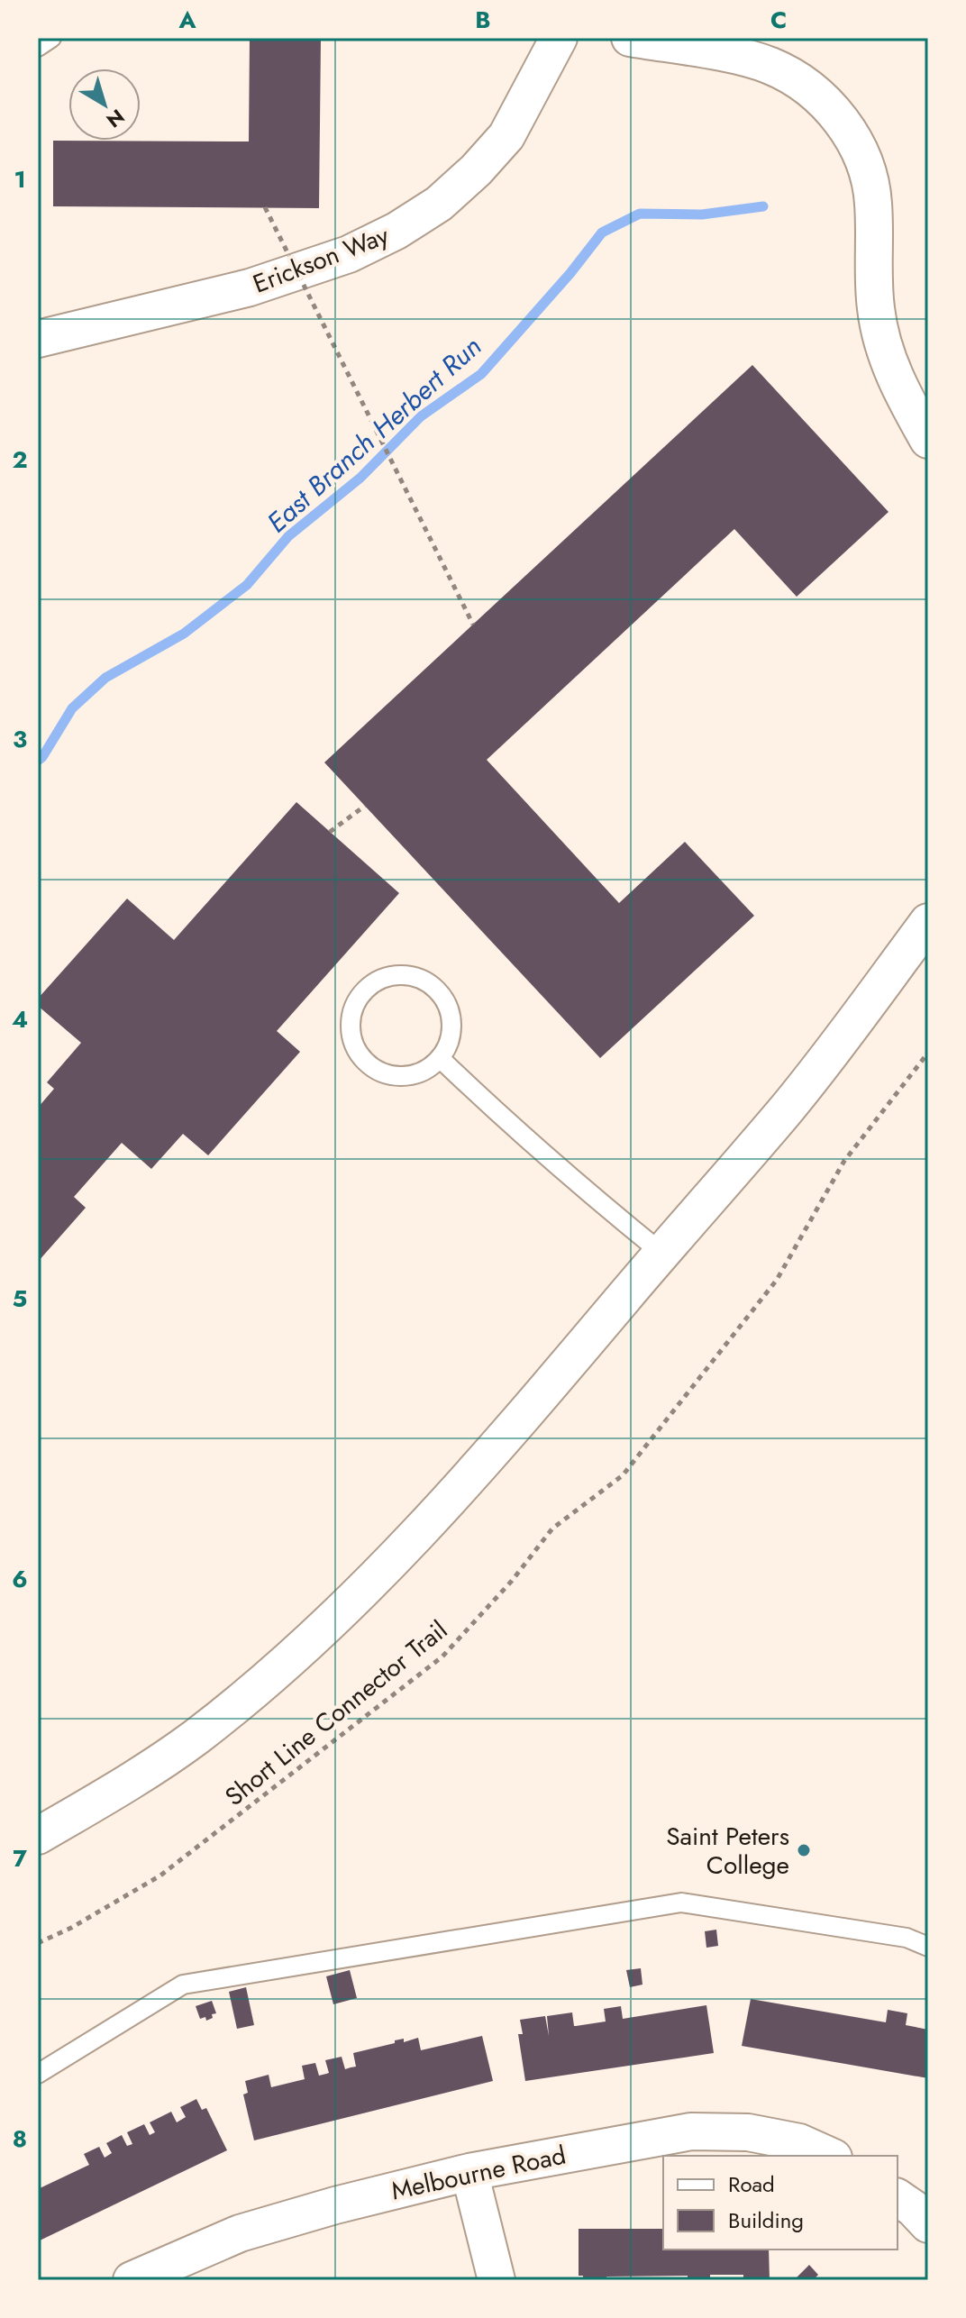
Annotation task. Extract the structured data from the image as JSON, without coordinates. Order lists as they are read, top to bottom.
{
  "streets": {
    "street": ["Erickson Way", "Melbourne Road"],
    "path": ["Short Line Connector Trail"]
  },
  "water": ["East Branch Herbert Run"],
  "places": ["Saint Peters College"],
  "legend": ["Road", "Building"],
  "north": "bottom right",
  "grid": {
    "columns": ["A", "B", "C"],
    "rows": [
      "1",
      "2",
      "3",
      "4",
      "5",
      "6",
      "7",
      "8"
    ]
  }
}
